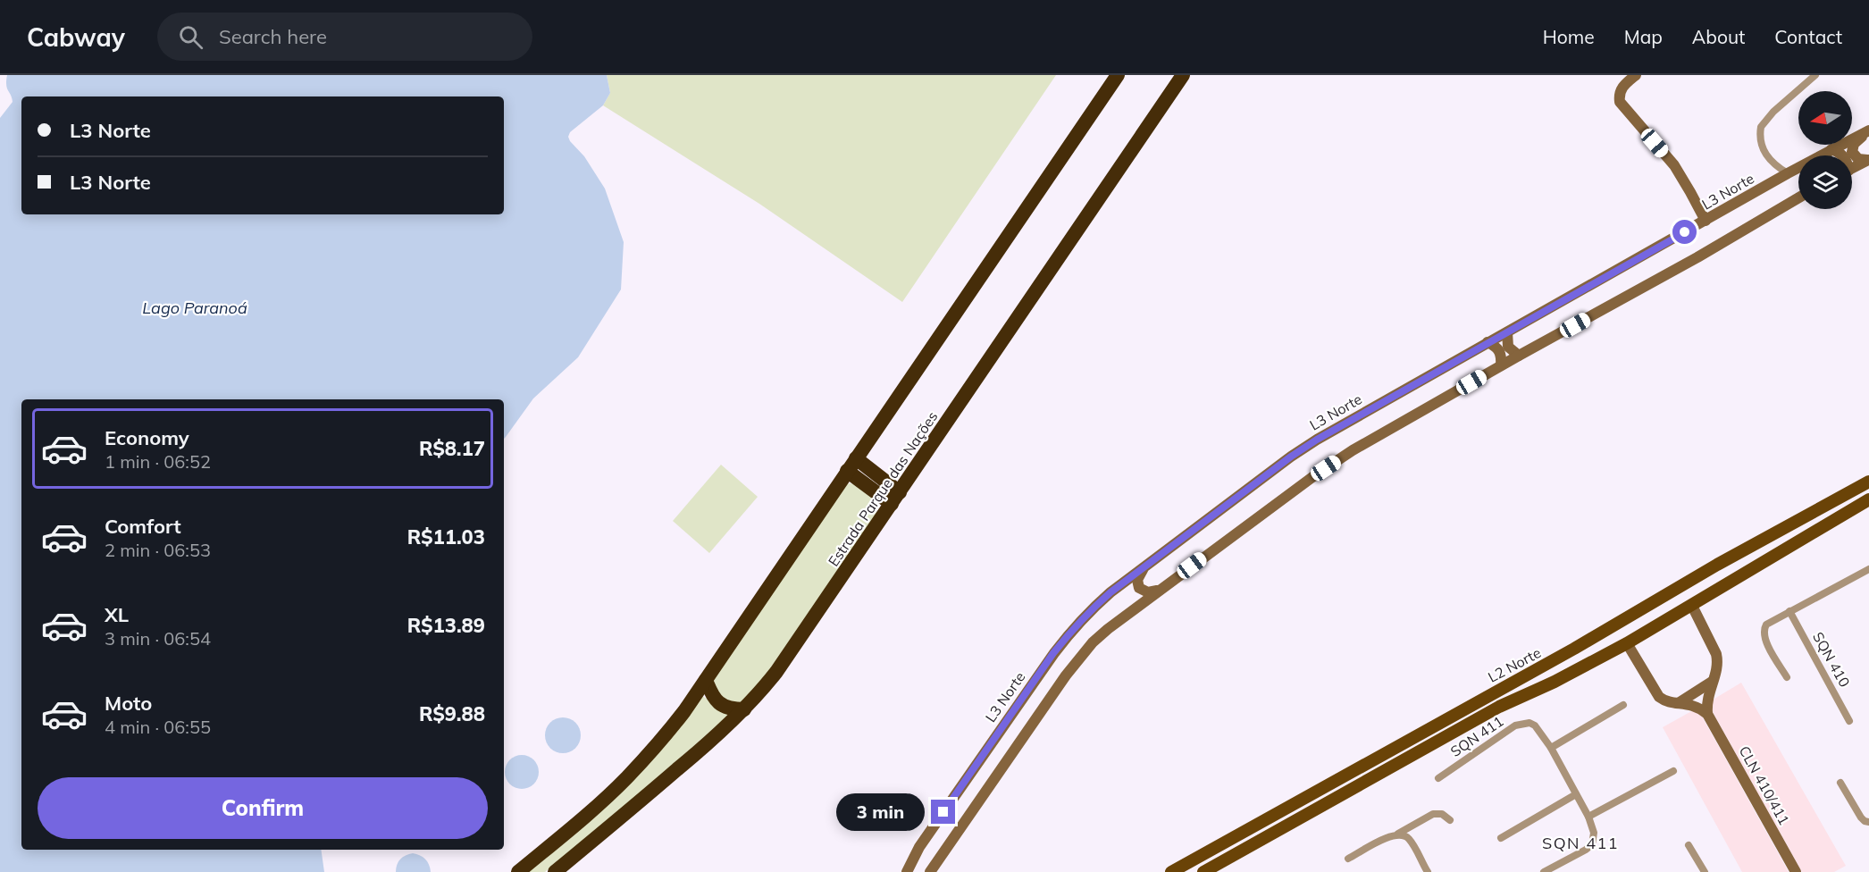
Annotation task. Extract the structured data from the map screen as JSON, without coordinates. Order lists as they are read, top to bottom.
{
  "streets": {
    "highway": ["Estrada Parque das Nações"],
    "main road": ["L3 Norte", "L2 Norte", "CLN 410/411"],
    "street": ["SQN 410", "SQN 411"]
  },
  "districts": ["SQN 411"],
  "water": ["Lago Paranoá"],
  "north": "left",
  "page": {
    "header": "Cabway",
    "search": "Search here",
    "nav": [
      "Home",
      "Map",
      "About",
      "Contact"
    ],
    "banner": ["L3 Norte", "L3 Norte"],
    "list": [
      {
        "name": "Economy",
        "note": "1 min · 06:52",
        "value": "R$8.17"
      },
      {
        "name": "Comfort",
        "note": "2 min · 06:53",
        "value": "R$11.03"
      },
      {
        "name": "XL",
        "note": "3 min · 06:54",
        "value": "R$13.89"
      },
      {
        "name": "Moto",
        "note": "4 min · 06:55",
        "value": "R$9.88"
      }
    ],
    "buttons": "Confirm",
    "bubble": "3 min"
  }
}
